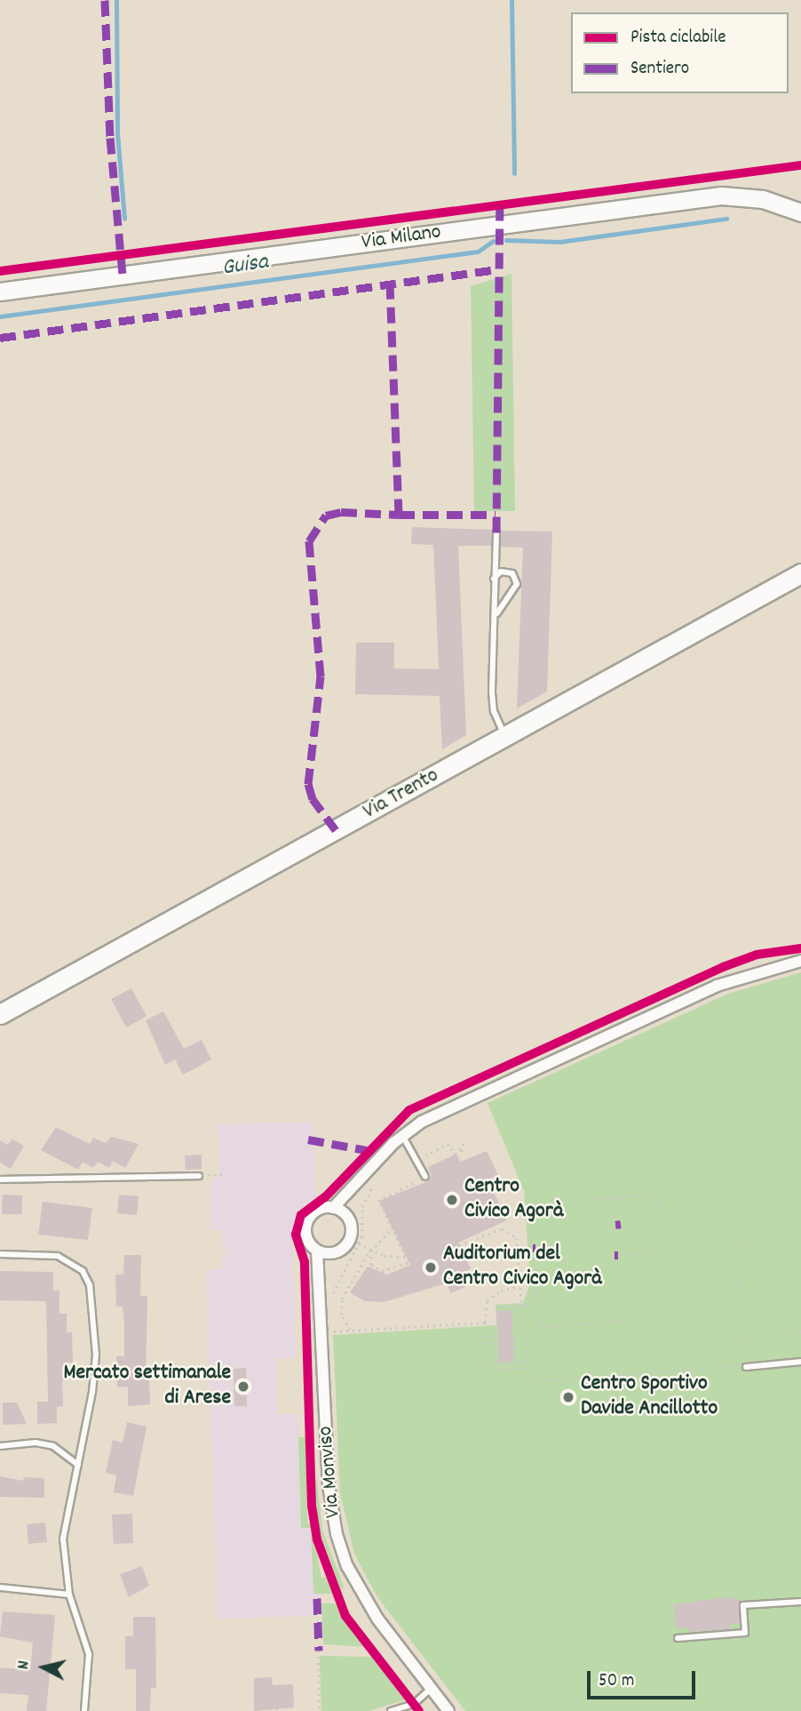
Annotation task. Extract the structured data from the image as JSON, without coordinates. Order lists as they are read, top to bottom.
{
  "streets": {
    "main road": ["Via Trento"],
    "street": ["Via Milano", "Via Monviso"]
  },
  "water": ["Guisa"],
  "places": [
    "Centro Civico Agorà",
    "Auditorium del Centro Civico Agorà",
    "Mercato settimanale di Arese",
    "Centro Sportivo Davide Ancillotto"
  ],
  "legend": ["Pista ciclabile", "Sentiero"],
  "scale_bar": "50 m",
  "north": "left"
}
